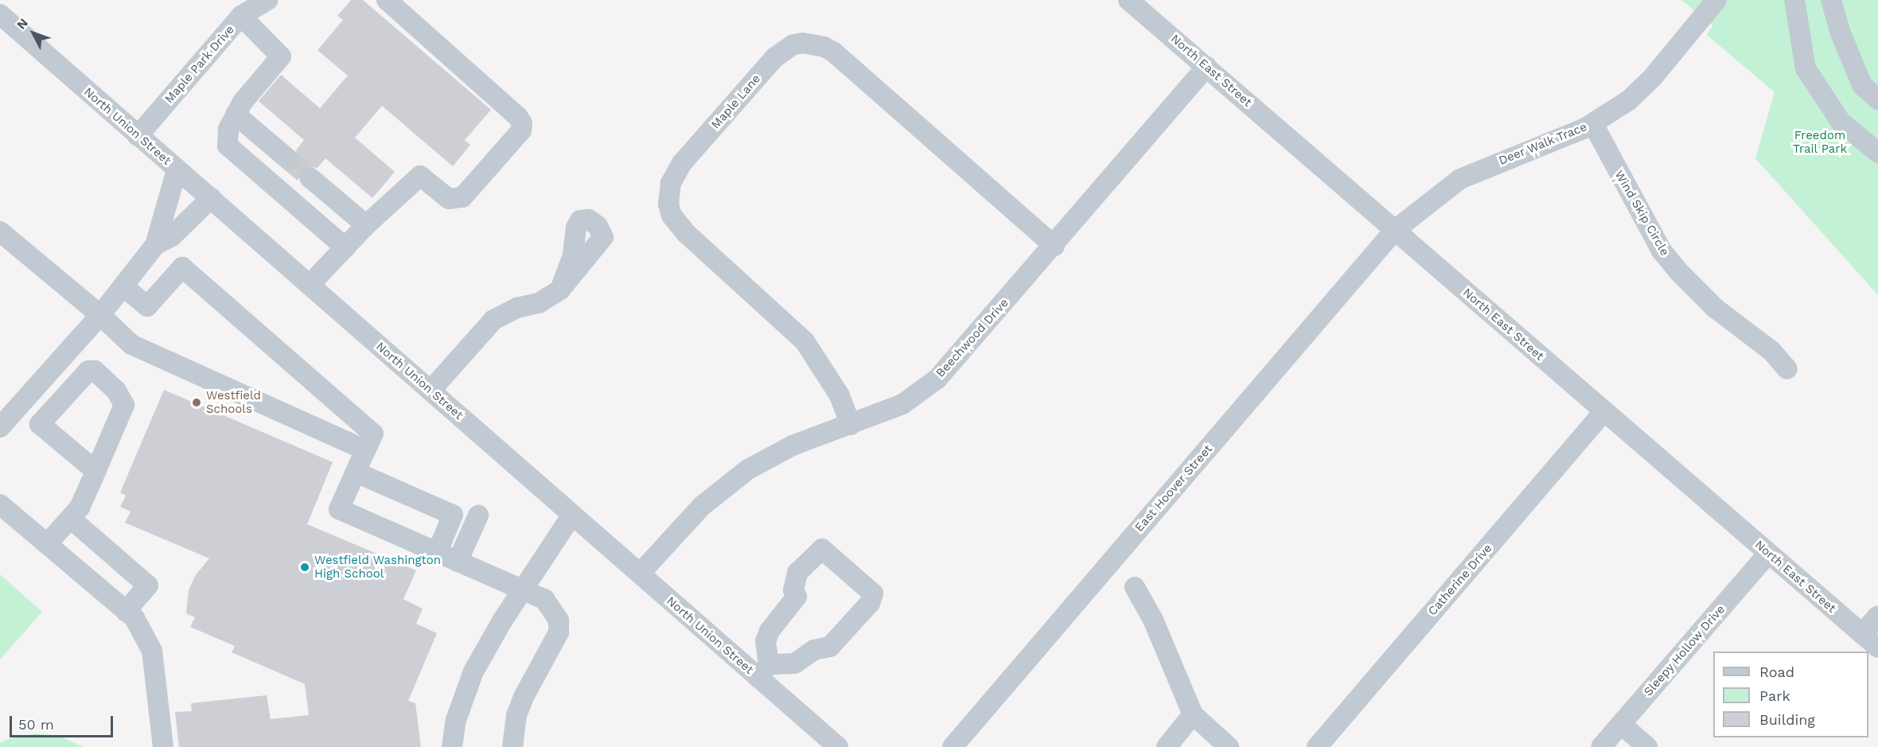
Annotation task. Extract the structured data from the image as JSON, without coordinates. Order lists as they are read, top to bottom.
{
  "streets": {
    "street": [
      "Maple Park Drive",
      "North East Street",
      "Maple Lane",
      "North Union Street",
      "Deer Walk Trace",
      "Wind Skip Circle",
      "Beechwood Drive",
      "East Hoover Street",
      "Catherine Drive",
      "Sleepy Hollow Drive"
    ]
  },
  "crossings": [
    ["Maple Park Drive", "North Union Street"],
    ["North East Street", "Deer Walk Trace"],
    ["North East Street", "Beechwood Drive"],
    ["North East Street", "East Hoover Street"],
    ["North East Street", "Catherine Drive"],
    ["North East Street", "Sleepy Hollow Drive"],
    ["Maple Lane", "Beechwood Drive"],
    ["North Union Street", "Beechwood Drive"],
    ["Deer Walk Trace", "Wind Skip Circle"],
    ["Deer Walk Trace", "East Hoover Street"]
  ],
  "parks": ["Freedom Trail Park"],
  "places": ["Westfield Schools", "Westfield Washington High School"],
  "legend": ["Road", "Park", "Building"],
  "scale_bar": "50 m",
  "north": "top left"
}
